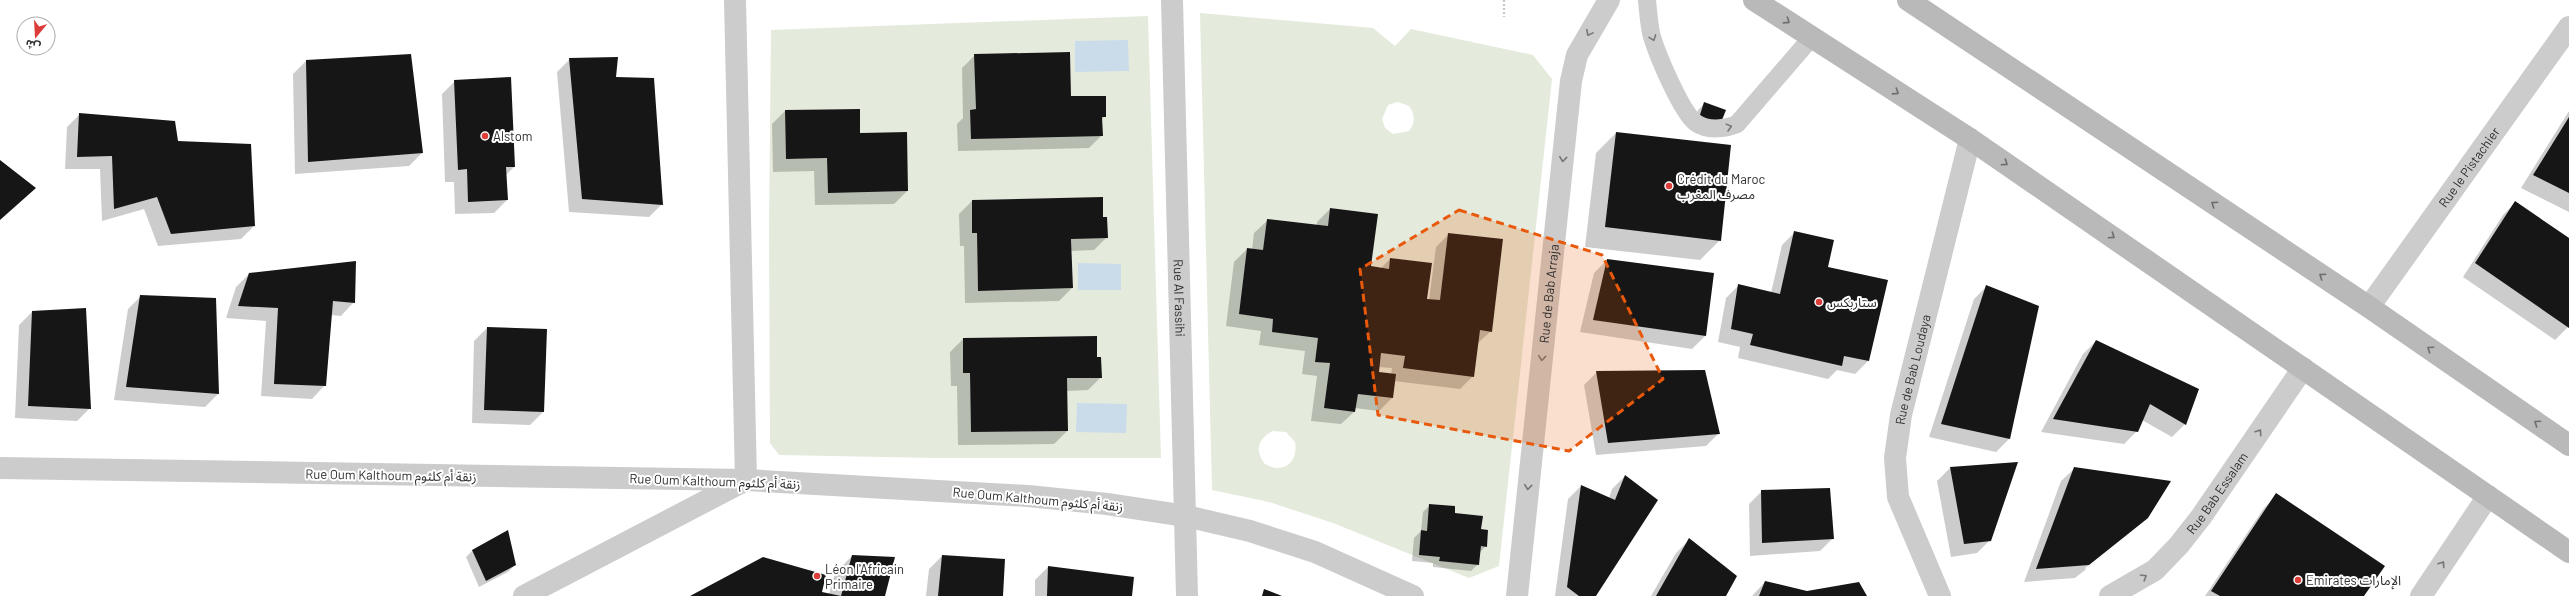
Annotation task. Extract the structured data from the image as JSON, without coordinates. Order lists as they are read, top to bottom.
{
  "streets": {
    "street": [
      "Rue le Pistachier",
      "Rue de Bab Arraja",
      "Rue Al Fassihi",
      "Rue de Bab Loudaya",
      "Rue Oum Kalthoum زنقة أم كلثوم",
      "Rue Bab Essalam"
    ]
  },
  "crossings": [
    ["Rue Al Fassihi", "Rue Oum Kalthoum زنقة أم كلثوم"]
  ],
  "one_way": ["Rue de Bab Arraja", "Rue Bab Essalam"],
  "places": [
    "Alstom",
    "Crédit du Maroc مصرف المغرب",
    "ستاربكس",
    "Léon l'Africain Primaire",
    "Emirates الإمارات"
  ],
  "north": "bottom"
}
